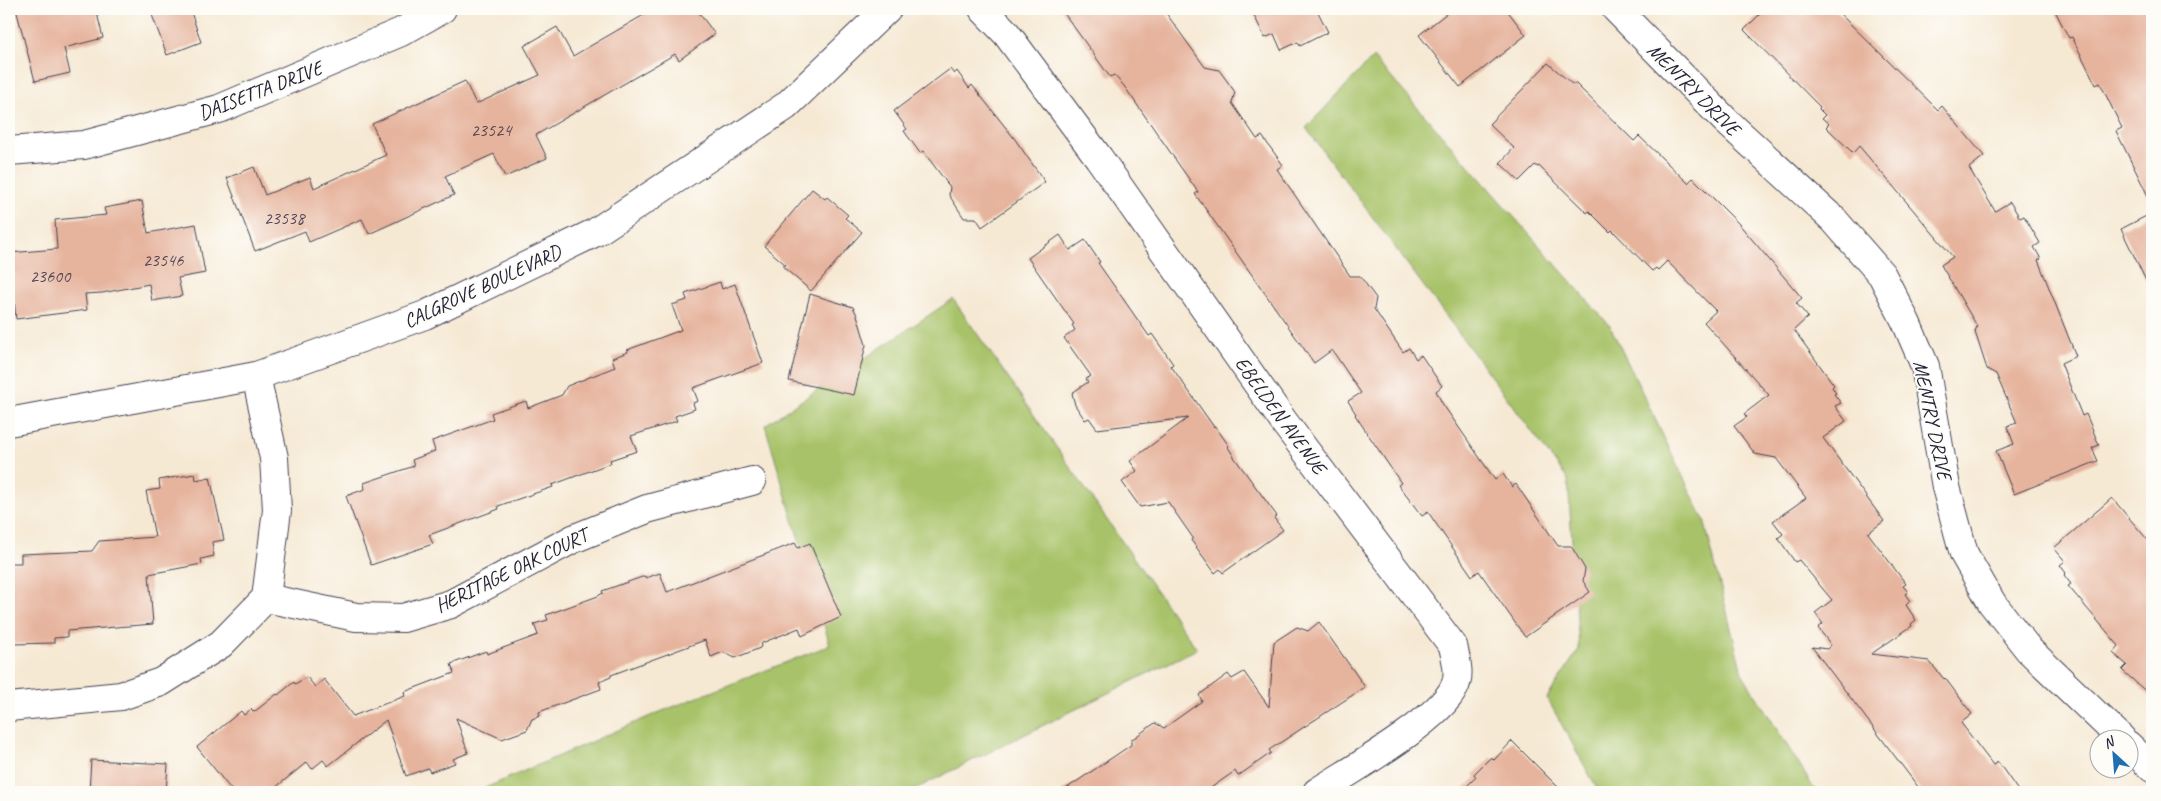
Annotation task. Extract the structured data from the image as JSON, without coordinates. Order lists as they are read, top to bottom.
{
  "streets": {
    "street": [
      "MENTRY DRIVE",
      "DAISETTA DRIVE",
      "CALGROVE BOULEVARD",
      "EBELDEN AVENUE",
      "HERITAGE OAK COURT"
    ]
  },
  "house_numbers": [
    "23524",
    "23538",
    "23546",
    "23600"
  ],
  "north": "top left"
}
